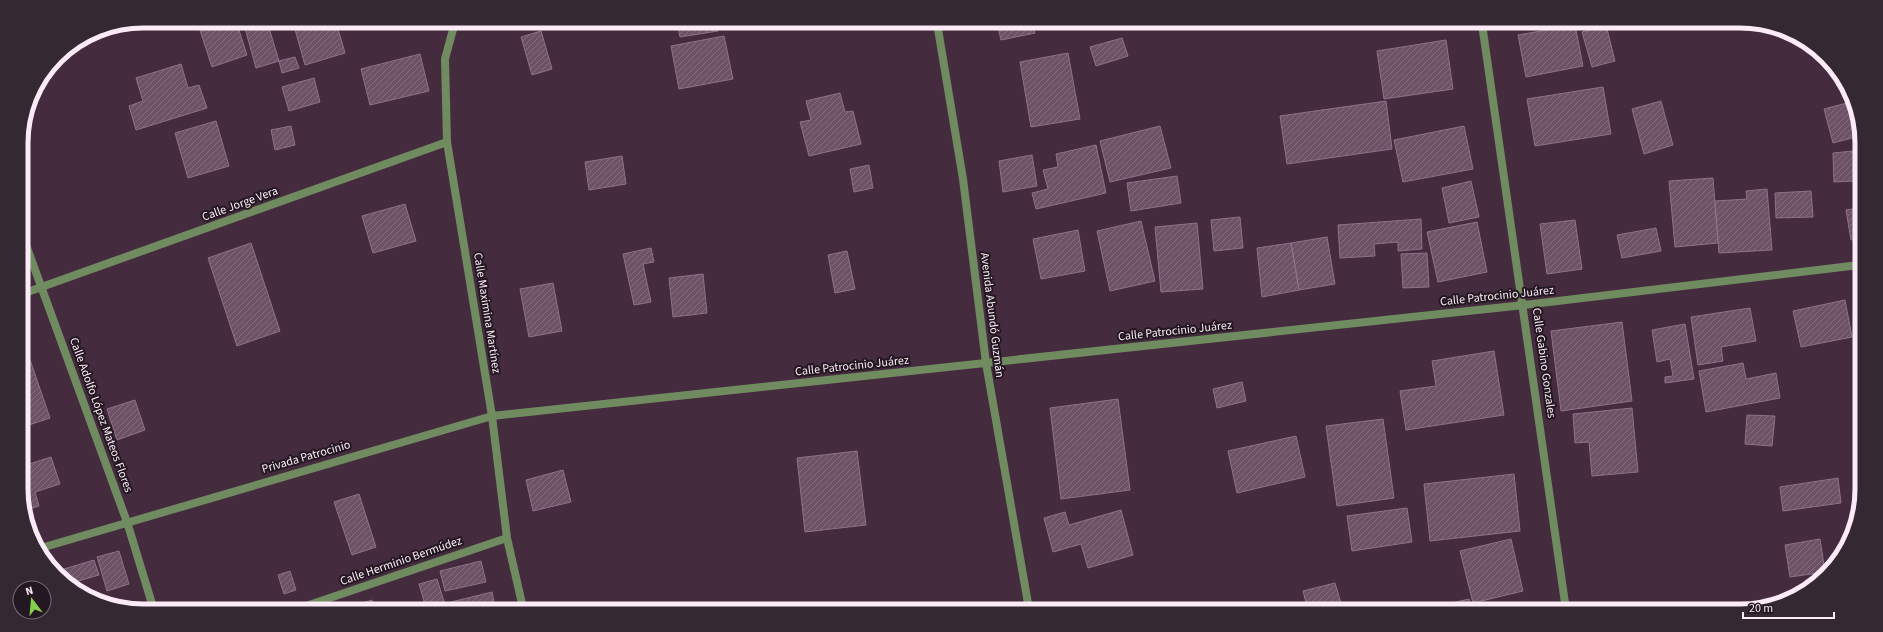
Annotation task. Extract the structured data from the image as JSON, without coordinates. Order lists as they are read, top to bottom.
{
  "streets": {
    "street": [
      "Calle Jorge Vera",
      "Calle Patrocinio Juárez",
      "Calle Maximina Martínez",
      "Avenida Abundó Guzmán",
      "Calle Gabino Gonzales",
      "Calle Adolfo López Mateos Flores",
      "Privada Patrocinio",
      "Calle Herminio Bermúdez"
    ]
  },
  "crossings": [
    ["Calle Jorge Vera", "Calle Maximina Martínez"],
    ["Calle Jorge Vera", "Calle Adolfo López Mateos Flores"],
    ["Calle Patrocinio Juárez", "Calle Maximina Martínez"],
    ["Calle Patrocinio Juárez", "Avenida Abundó Guzmán"],
    ["Calle Patrocinio Juárez", "Calle Gabino Gonzales"],
    ["Calle Patrocinio Juárez", "Privada Patrocinio"],
    ["Calle Maximina Martínez", "Privada Patrocinio"],
    ["Calle Maximina Martínez", "Calle Herminio Bermúdez"],
    ["Calle Adolfo López Mateos Flores", "Privada Patrocinio"]
  ],
  "scale_bar": "20 m",
  "north": "top"
}
